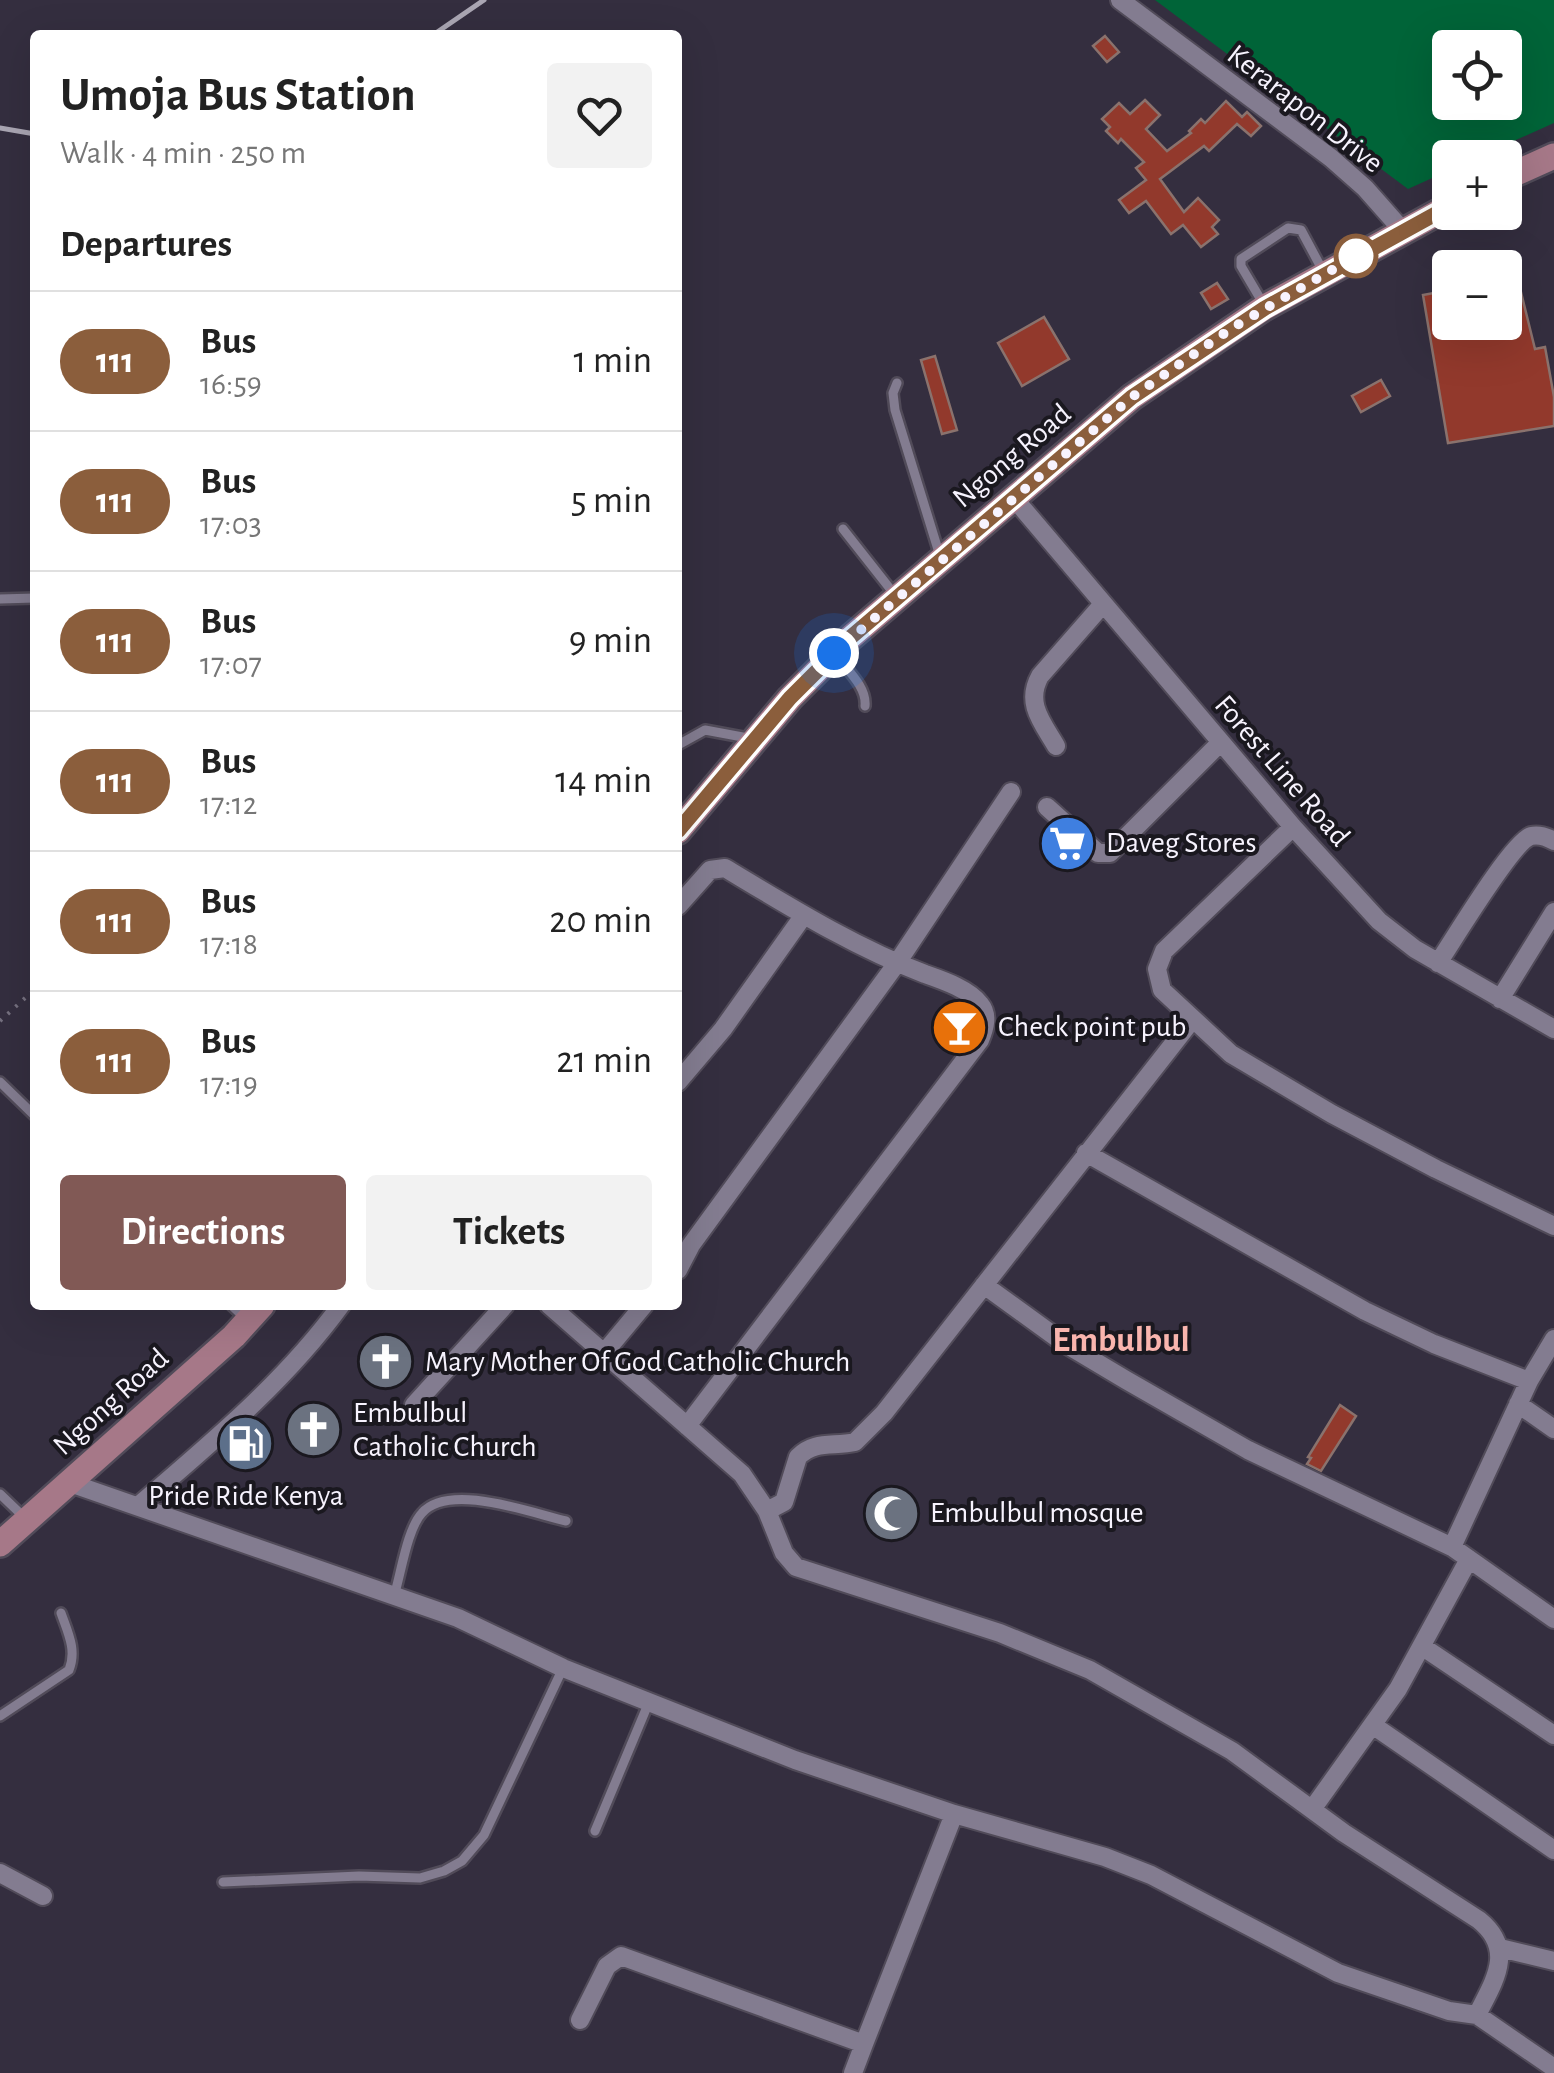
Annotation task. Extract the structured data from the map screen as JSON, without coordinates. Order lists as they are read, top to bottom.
{
  "streets": {
    "main road": ["Ngong Road"],
    "street": ["Kerarapon Drive", "Forest Line Road"]
  },
  "crossings": [
    ["Kerarapon Drive", "Ngong Road"],
    ["Ngong Road", "Forest Line Road"]
  ],
  "districts": ["Embulbul"],
  "places": {
    "supermarket": ["Daveg Stores"],
    "bar": ["Check point pub"],
    "church": ["Mary Mother Of God Catholic Church", "Embulbul Catholic Church"],
    "fuel station": ["Pride Ride Kenya"],
    "mosque": ["Embulbul mosque"]
  },
  "lines": ["bus line 111"],
  "page": {
    "map_buttons": ["+", "−"],
    "heading": [
      ["Umoja Bus Station", "Walk · 4 min · 250 m"],
      "Departures"
    ],
    "list": [
      {
        "mark": "111",
        "name": "Bus",
        "note": "16:59",
        "value": "1 min"
      },
      {
        "mark": "111",
        "name": "Bus",
        "note": "17:03",
        "value": "5 min"
      },
      {
        "mark": "111",
        "name": "Bus",
        "note": "17:07",
        "value": "9 min"
      },
      {
        "mark": "111",
        "name": "Bus",
        "note": "17:12",
        "value": "14 min"
      },
      {
        "mark": "111",
        "name": "Bus",
        "note": "17:18",
        "value": "20 min"
      },
      {
        "mark": "111",
        "name": "Bus",
        "note": "17:19",
        "value": "21 min"
      }
    ],
    "buttons": ["Directions", "Tickets"]
  }
}
